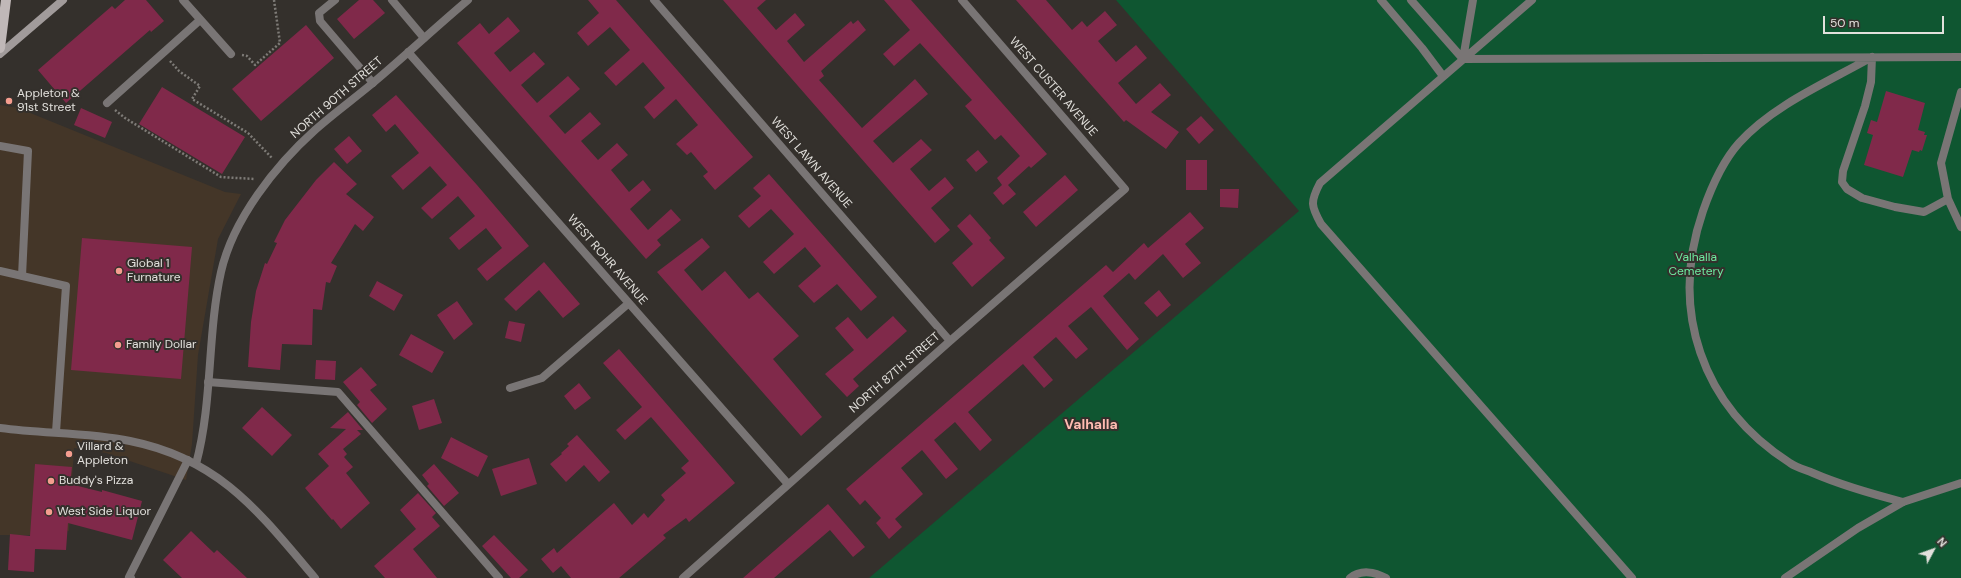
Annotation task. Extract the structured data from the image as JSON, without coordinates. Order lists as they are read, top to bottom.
{
  "streets": {
    "street": [
      "WEST CUSTER AVENUE",
      "NORTH 90TH STREET",
      "WEST LAWN AVENUE",
      "WEST ROHR AVENUE",
      "NORTH 87TH STREET"
    ]
  },
  "crossings": [
    ["WEST CUSTER AVENUE", "NORTH 87TH STREET"],
    ["NORTH 90TH STREET", "WEST ROHR AVENUE"],
    ["WEST LAWN AVENUE", "NORTH 87TH STREET"],
    ["WEST ROHR AVENUE", "NORTH 87TH STREET"]
  ],
  "districts": ["Valhalla"],
  "parks": ["Valhalla Cemetery"],
  "places": [
    "Appleton & 91st Street",
    "Global 1 Furnature",
    "Family Dollar",
    "Villard & Appleton",
    "Buddy's Pizza",
    "West Side Liquor"
  ],
  "scale_bar": "50 m",
  "north": "top right"
}
